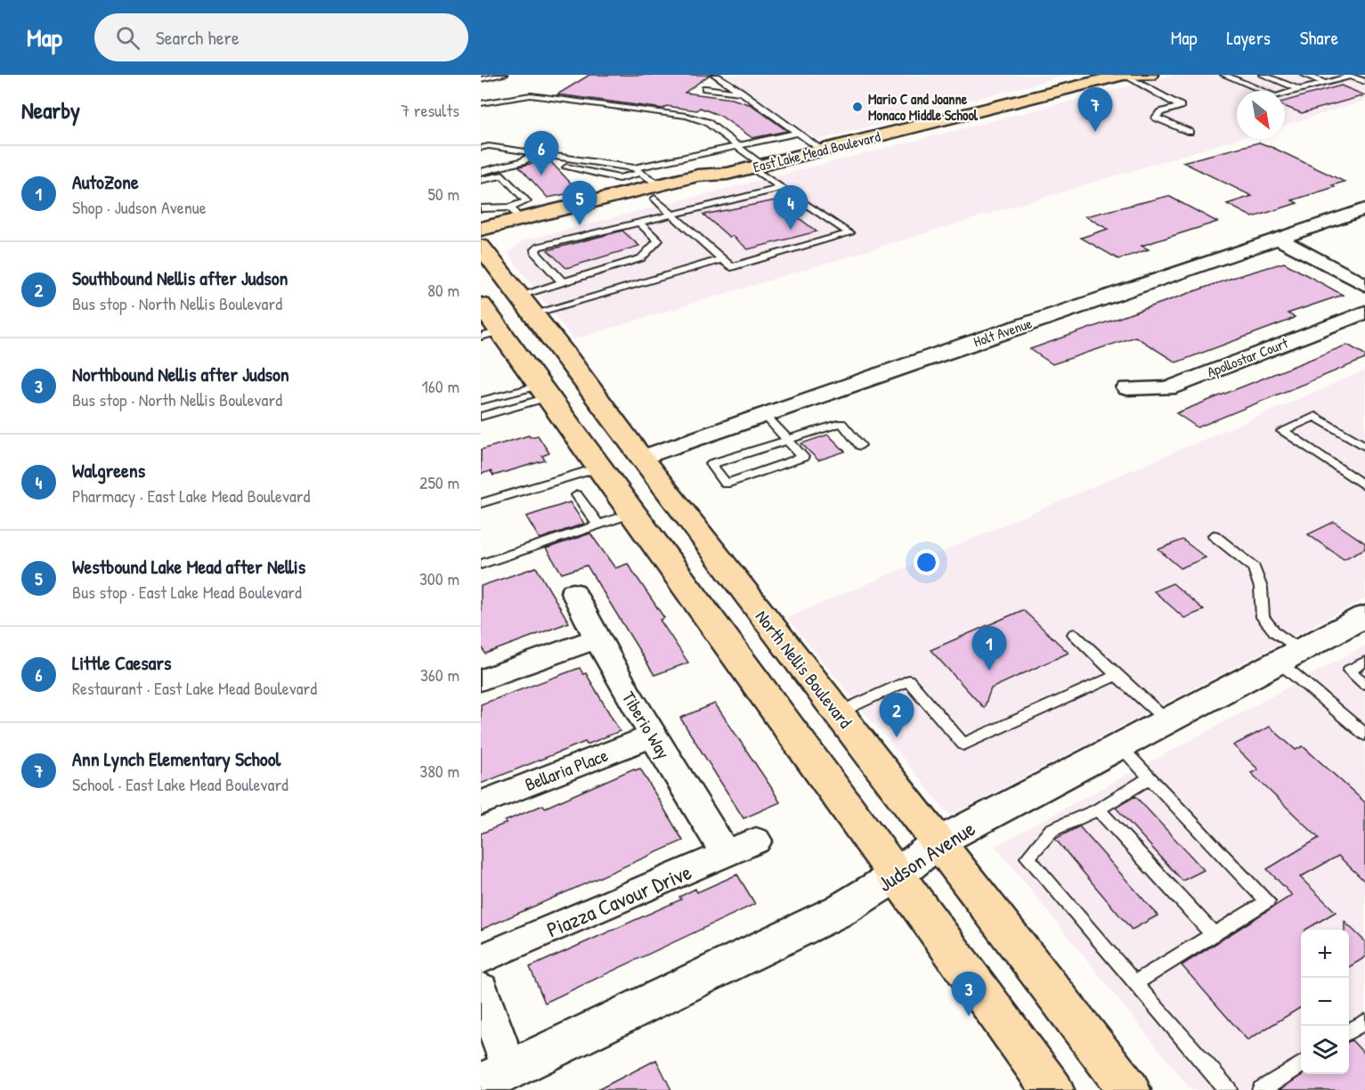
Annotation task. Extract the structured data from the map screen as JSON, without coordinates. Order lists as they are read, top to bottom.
{
  "streets": {
    "main road": ["East Lake Mead Boulevard", "North Nellis Boulevard"],
    "street": [
      "Holt Avenue",
      "Apollostar Court",
      "Tiberio Way",
      "Bellaria Place",
      "Judson Avenue",
      "Piazza Cavour Drive"
    ]
  },
  "crossings": [
    ["Holt Avenue", "North Nellis Boulevard"],
    ["North Nellis Boulevard", "Judson Avenue"],
    ["Tiberio Way", "Bellaria Place"],
    ["Tiberio Way", "Piazza Cavour Drive"]
  ],
  "places": ["Mario C and Joanne Monaco Middle School"],
  "north": "bottom right",
  "page": {
    "header": "Map",
    "search": "Search here",
    "nav": ["Map", "Layers", "Share"],
    "heading": ["Nearby", "7 results"],
    "pins": [
      "7",
      "6",
      "5",
      "4",
      "1",
      "2",
      "3"
    ],
    "list": [
      {
        "mark": "1",
        "name": "AutoZone",
        "note": "Shop · Judson Avenue",
        "value": "50 m"
      },
      {
        "mark": "2",
        "name": "Southbound Nellis after Judson",
        "note": "Bus stop · North Nellis Boulevard",
        "value": "80 m"
      },
      {
        "mark": "3",
        "name": "Northbound Nellis after Judson",
        "note": "Bus stop · North Nellis Boulevard",
        "value": "160 m"
      },
      {
        "mark": "4",
        "name": "Walgreens",
        "note": "Pharmacy · East Lake Mead Boulevard",
        "value": "250 m"
      },
      {
        "mark": "5",
        "name": "Westbound Lake Mead after Nellis",
        "note": "Bus stop · East Lake Mead Boulevard",
        "value": "300 m"
      },
      {
        "mark": "6",
        "name": "Little Caesars",
        "note": "Restaurant · East Lake Mead Boulevard",
        "value": "360 m"
      },
      {
        "mark": "7",
        "name": "Ann Lynch Elementary School",
        "note": "School · East Lake Mead Boulevard",
        "value": "380 m"
      }
    ],
    "map_buttons": ["+", "−"]
  }
}
